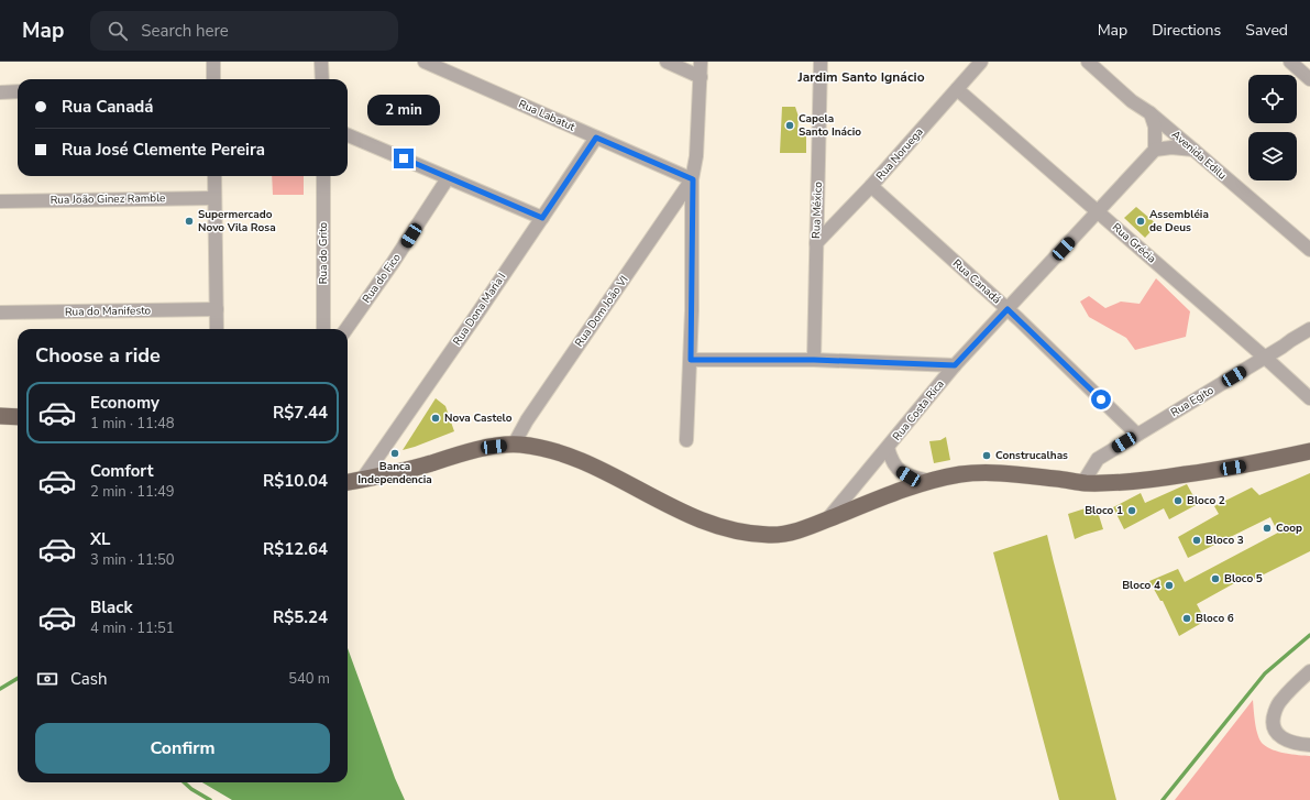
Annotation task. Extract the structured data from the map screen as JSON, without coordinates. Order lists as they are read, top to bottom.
{
  "streets": {
    "street": [
      "Rua Labatut",
      "Rua Noruega",
      "Avenida Edilu",
      "Rua João Ginez Ramble",
      "Rua México",
      "Rua Grécia",
      "Rua do Grito",
      "Rua do Fico",
      "Rua Canadá",
      "Rua Dona Maria I",
      "Rua do Manifesto",
      "Rua Dom João VI",
      "Rua Egito",
      "Rua Costa Rica"
    ]
  },
  "crossings": [
    ["Rua Labatut", "Rua Dona Maria I"],
    ["Rua Labatut", "Rua Dom João VI"],
    ["Rua Noruega", "Rua México"],
    ["Rua Noruega", "Rua Grécia"],
    ["Rua Noruega", "Rua Canadá"],
    ["Rua Grécia", "Rua Egito"],
    ["Rua Grécia", "Rua Costa Rica"],
    ["Rua Canadá", "Rua Egito"],
    ["Rua Canadá", "Rua Costa Rica"]
  ],
  "districts": ["Jardim Santo Ignácio"],
  "places": [
    "Capela Santo Inácio",
    "Supermercado Novo Vila Rosa",
    "Assembléia de Deus",
    "Nova Castelo",
    "Banca Independencia",
    "Construcalhas",
    "Bloco 2",
    "Bloco 1",
    "Coop",
    "Bloco 3",
    "Bloco 5",
    "Bloco 4",
    "Bloco 6"
  ],
  "page": {
    "header": "Map",
    "search": "Search here",
    "nav": ["Map", "Directions", "Saved"],
    "banner": ["Rua Canadá", "Rua José Clemente Pereira"],
    "bubble": "2 min",
    "heading": "Choose a ride",
    "list": [
      {
        "name": "Economy",
        "note": "1 min · 11:48",
        "value": "R$7.44"
      },
      {
        "name": "Comfort",
        "note": "2 min · 11:49",
        "value": "R$10.04"
      },
      {
        "name": "XL",
        "note": "3 min · 11:50",
        "value": "R$12.64"
      },
      {
        "name": "Black",
        "note": "4 min · 11:51",
        "value": "R$5.24"
      }
    ],
    "pay": ["Cash", "540 m"],
    "buttons": "Confirm"
  }
}
